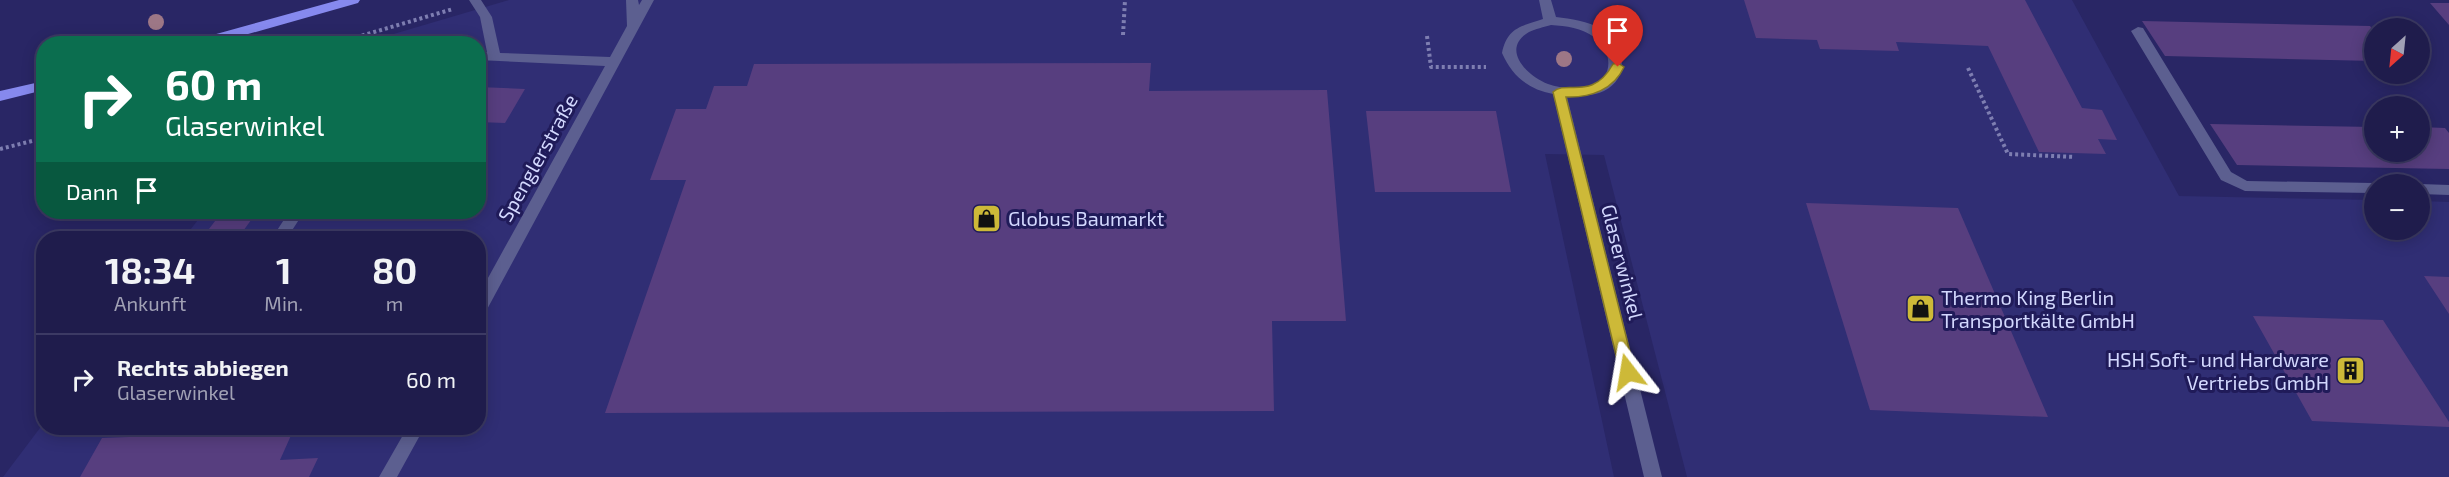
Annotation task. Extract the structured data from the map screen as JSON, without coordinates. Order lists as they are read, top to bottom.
{
  "streets": {
    "street": ["Spenglerstraße", "Glaserwinkel"]
  },
  "places": {
    "shop": ["Globus Baumarkt", "Thermo King Berlin Transportkälte GmbH"],
    "building": ["HSH Soft- und Hardware Vertriebs GmbH"]
  },
  "north": "bottom left",
  "page": {
    "map_buttons": ["+", "−"],
    "turn": ["60 m", "Glaserwinkel"],
    "then": "Dann",
    "eta": [
      "18:34",
      "Ankunft",
      "1",
      "Min.",
      "80",
      "m"
    ],
    "list": [
      {
        "name": "Rechts abbiegen",
        "note": "Glaserwinkel",
        "value": "60 m"
      }
    ]
  }
}
